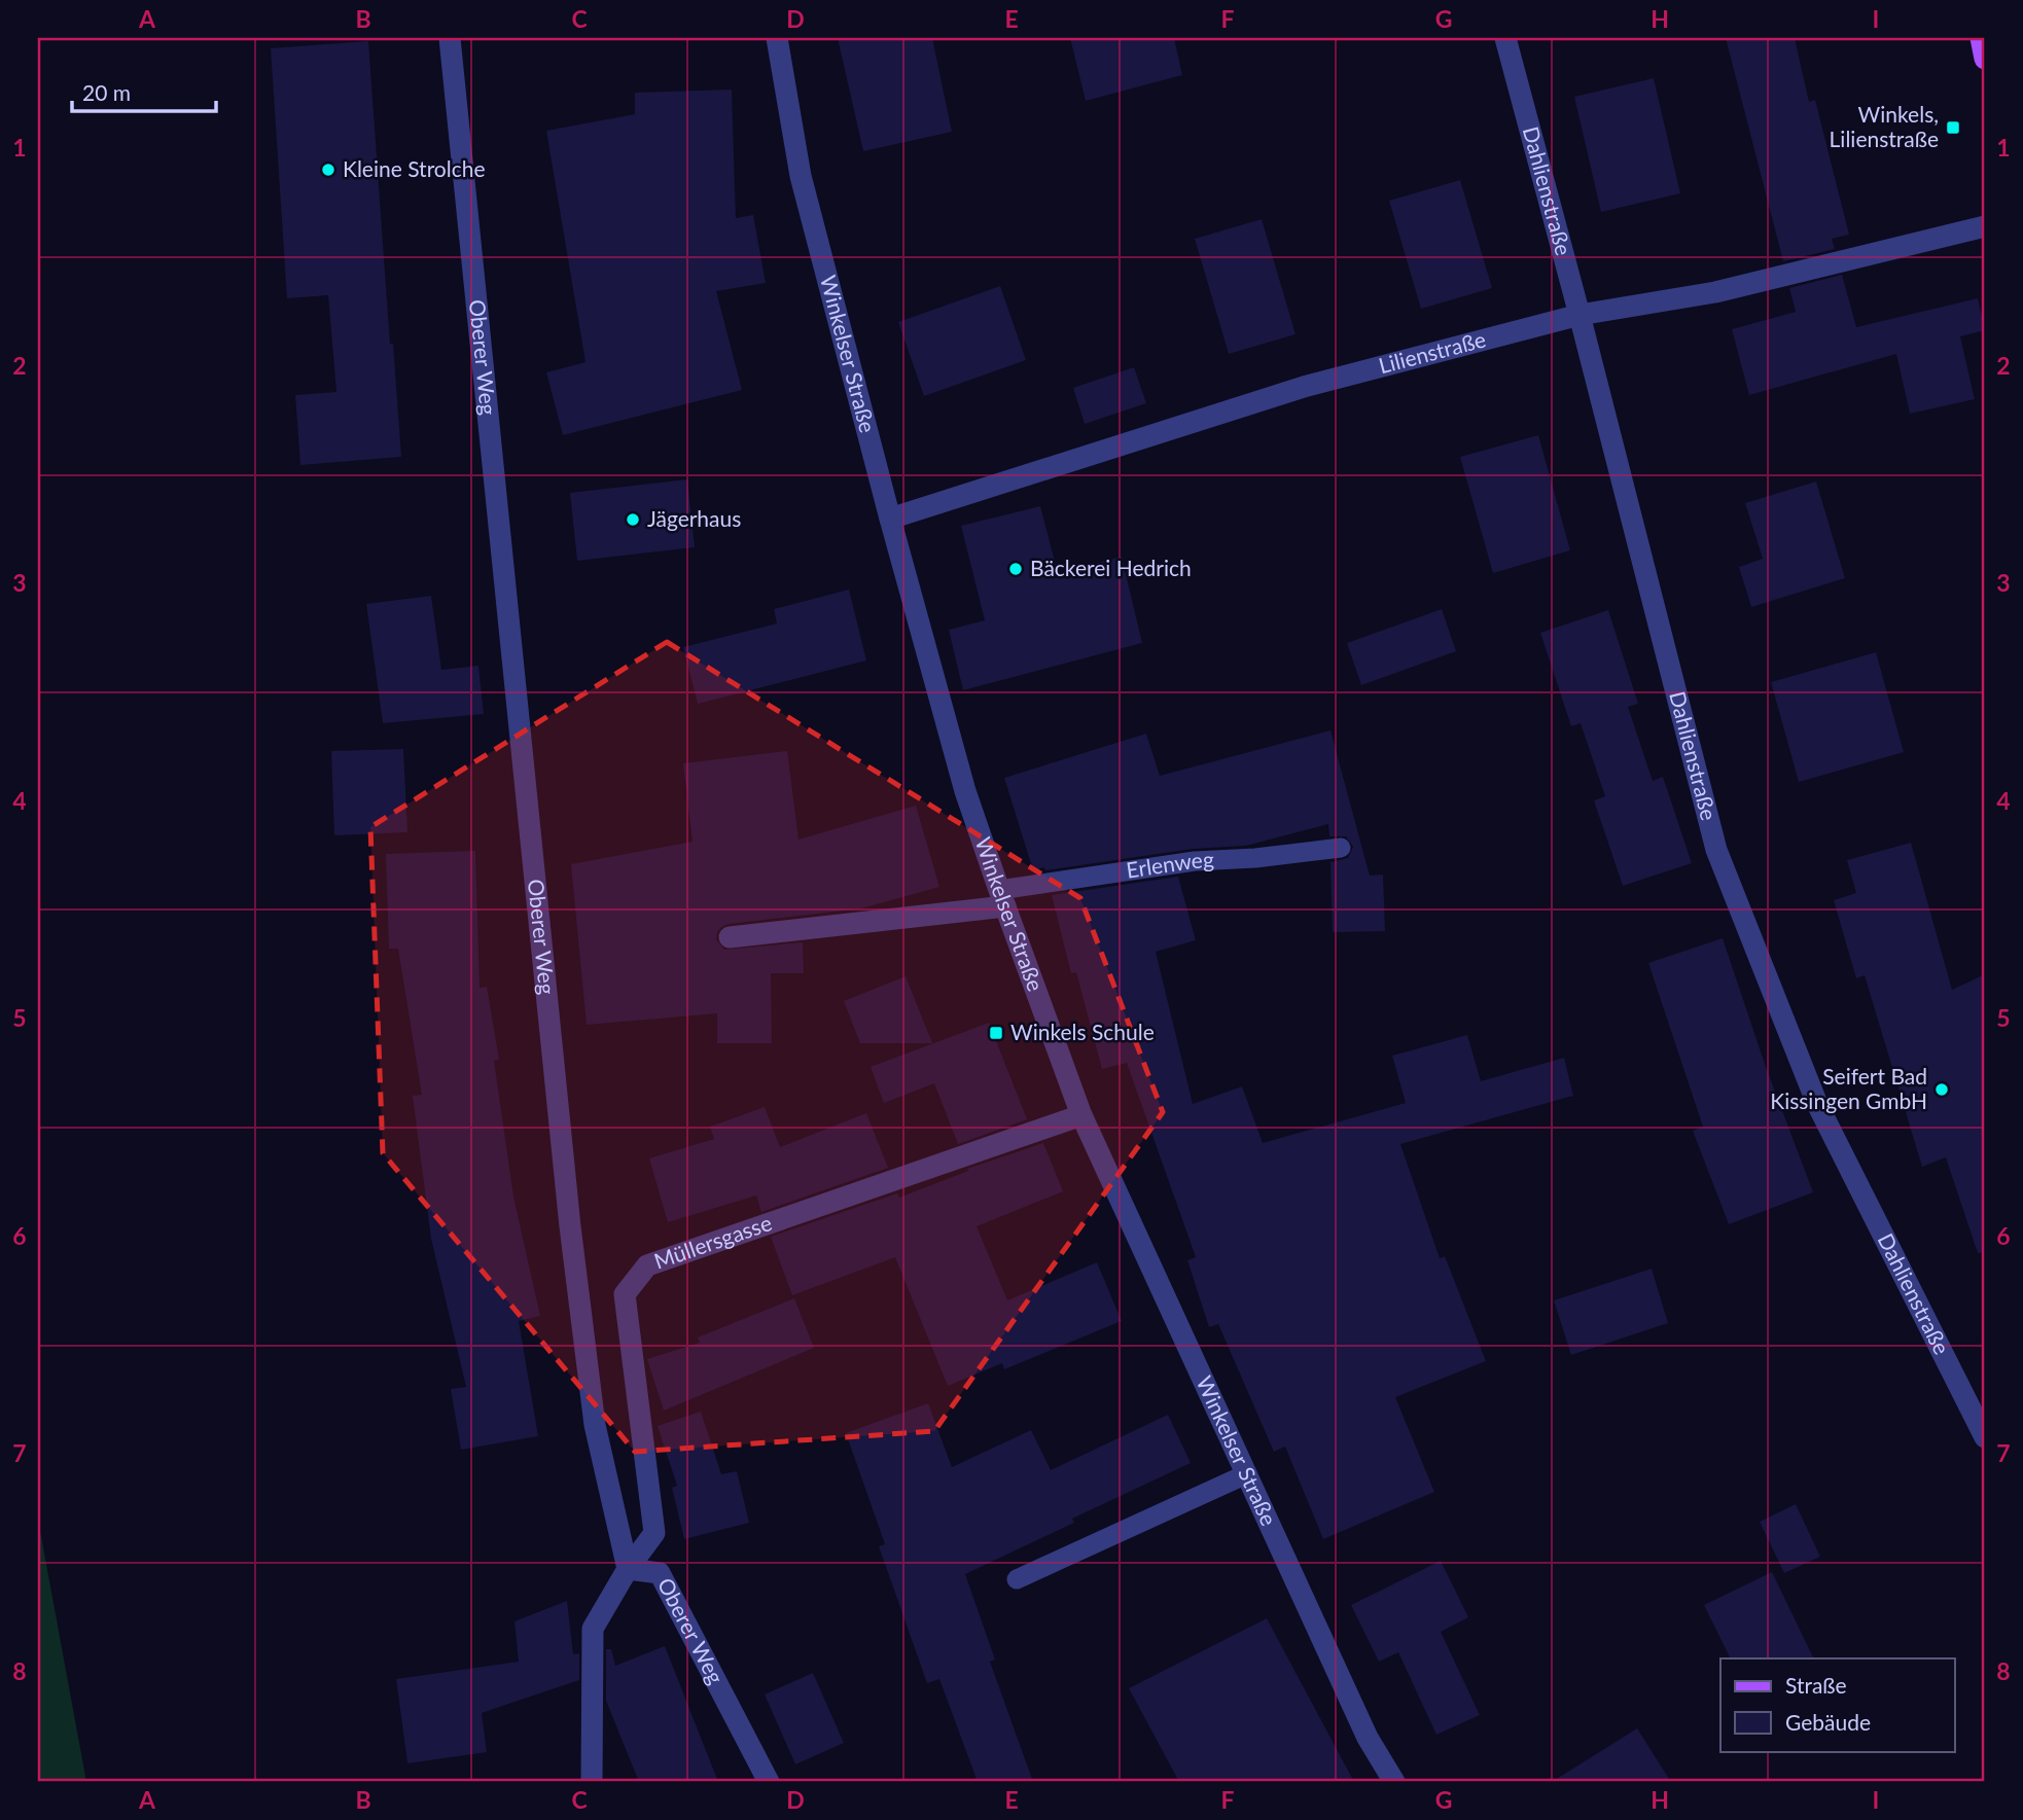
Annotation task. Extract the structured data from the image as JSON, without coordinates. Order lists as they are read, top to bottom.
{
  "streets": {
    "street": [
      "Dahlienstraße",
      "Winkelser Straße",
      "Lilienstraße",
      "Oberer Weg",
      "Erlenweg",
      "Müllersgasse"
    ]
  },
  "crossings": [
    ["Dahlienstraße", "Lilienstraße"],
    ["Winkelser Straße", "Lilienstraße"],
    ["Winkelser Straße", "Erlenweg"],
    ["Winkelser Straße", "Müllersgasse"],
    ["Oberer Weg", "Müllersgasse"]
  ],
  "places": {
    "transit": ["Winkels, Lilienstraße", "Winkels Schule"],
    "other": [
      "Kleine Strolche",
      "Jägerhaus",
      "Bäckerei Hedrich",
      "Seifert Bad Kissingen GmbH"
    ]
  },
  "legend": ["Straße", "Gebäude"],
  "scale_bar": "20 m",
  "grid": {
    "columns": [
      "A",
      "B",
      "C",
      "D",
      "E",
      "F",
      "G",
      "H",
      "I"
    ],
    "rows": [
      "1",
      "2",
      "3",
      "4",
      "5",
      "6",
      "7",
      "8"
    ]
  }
}
